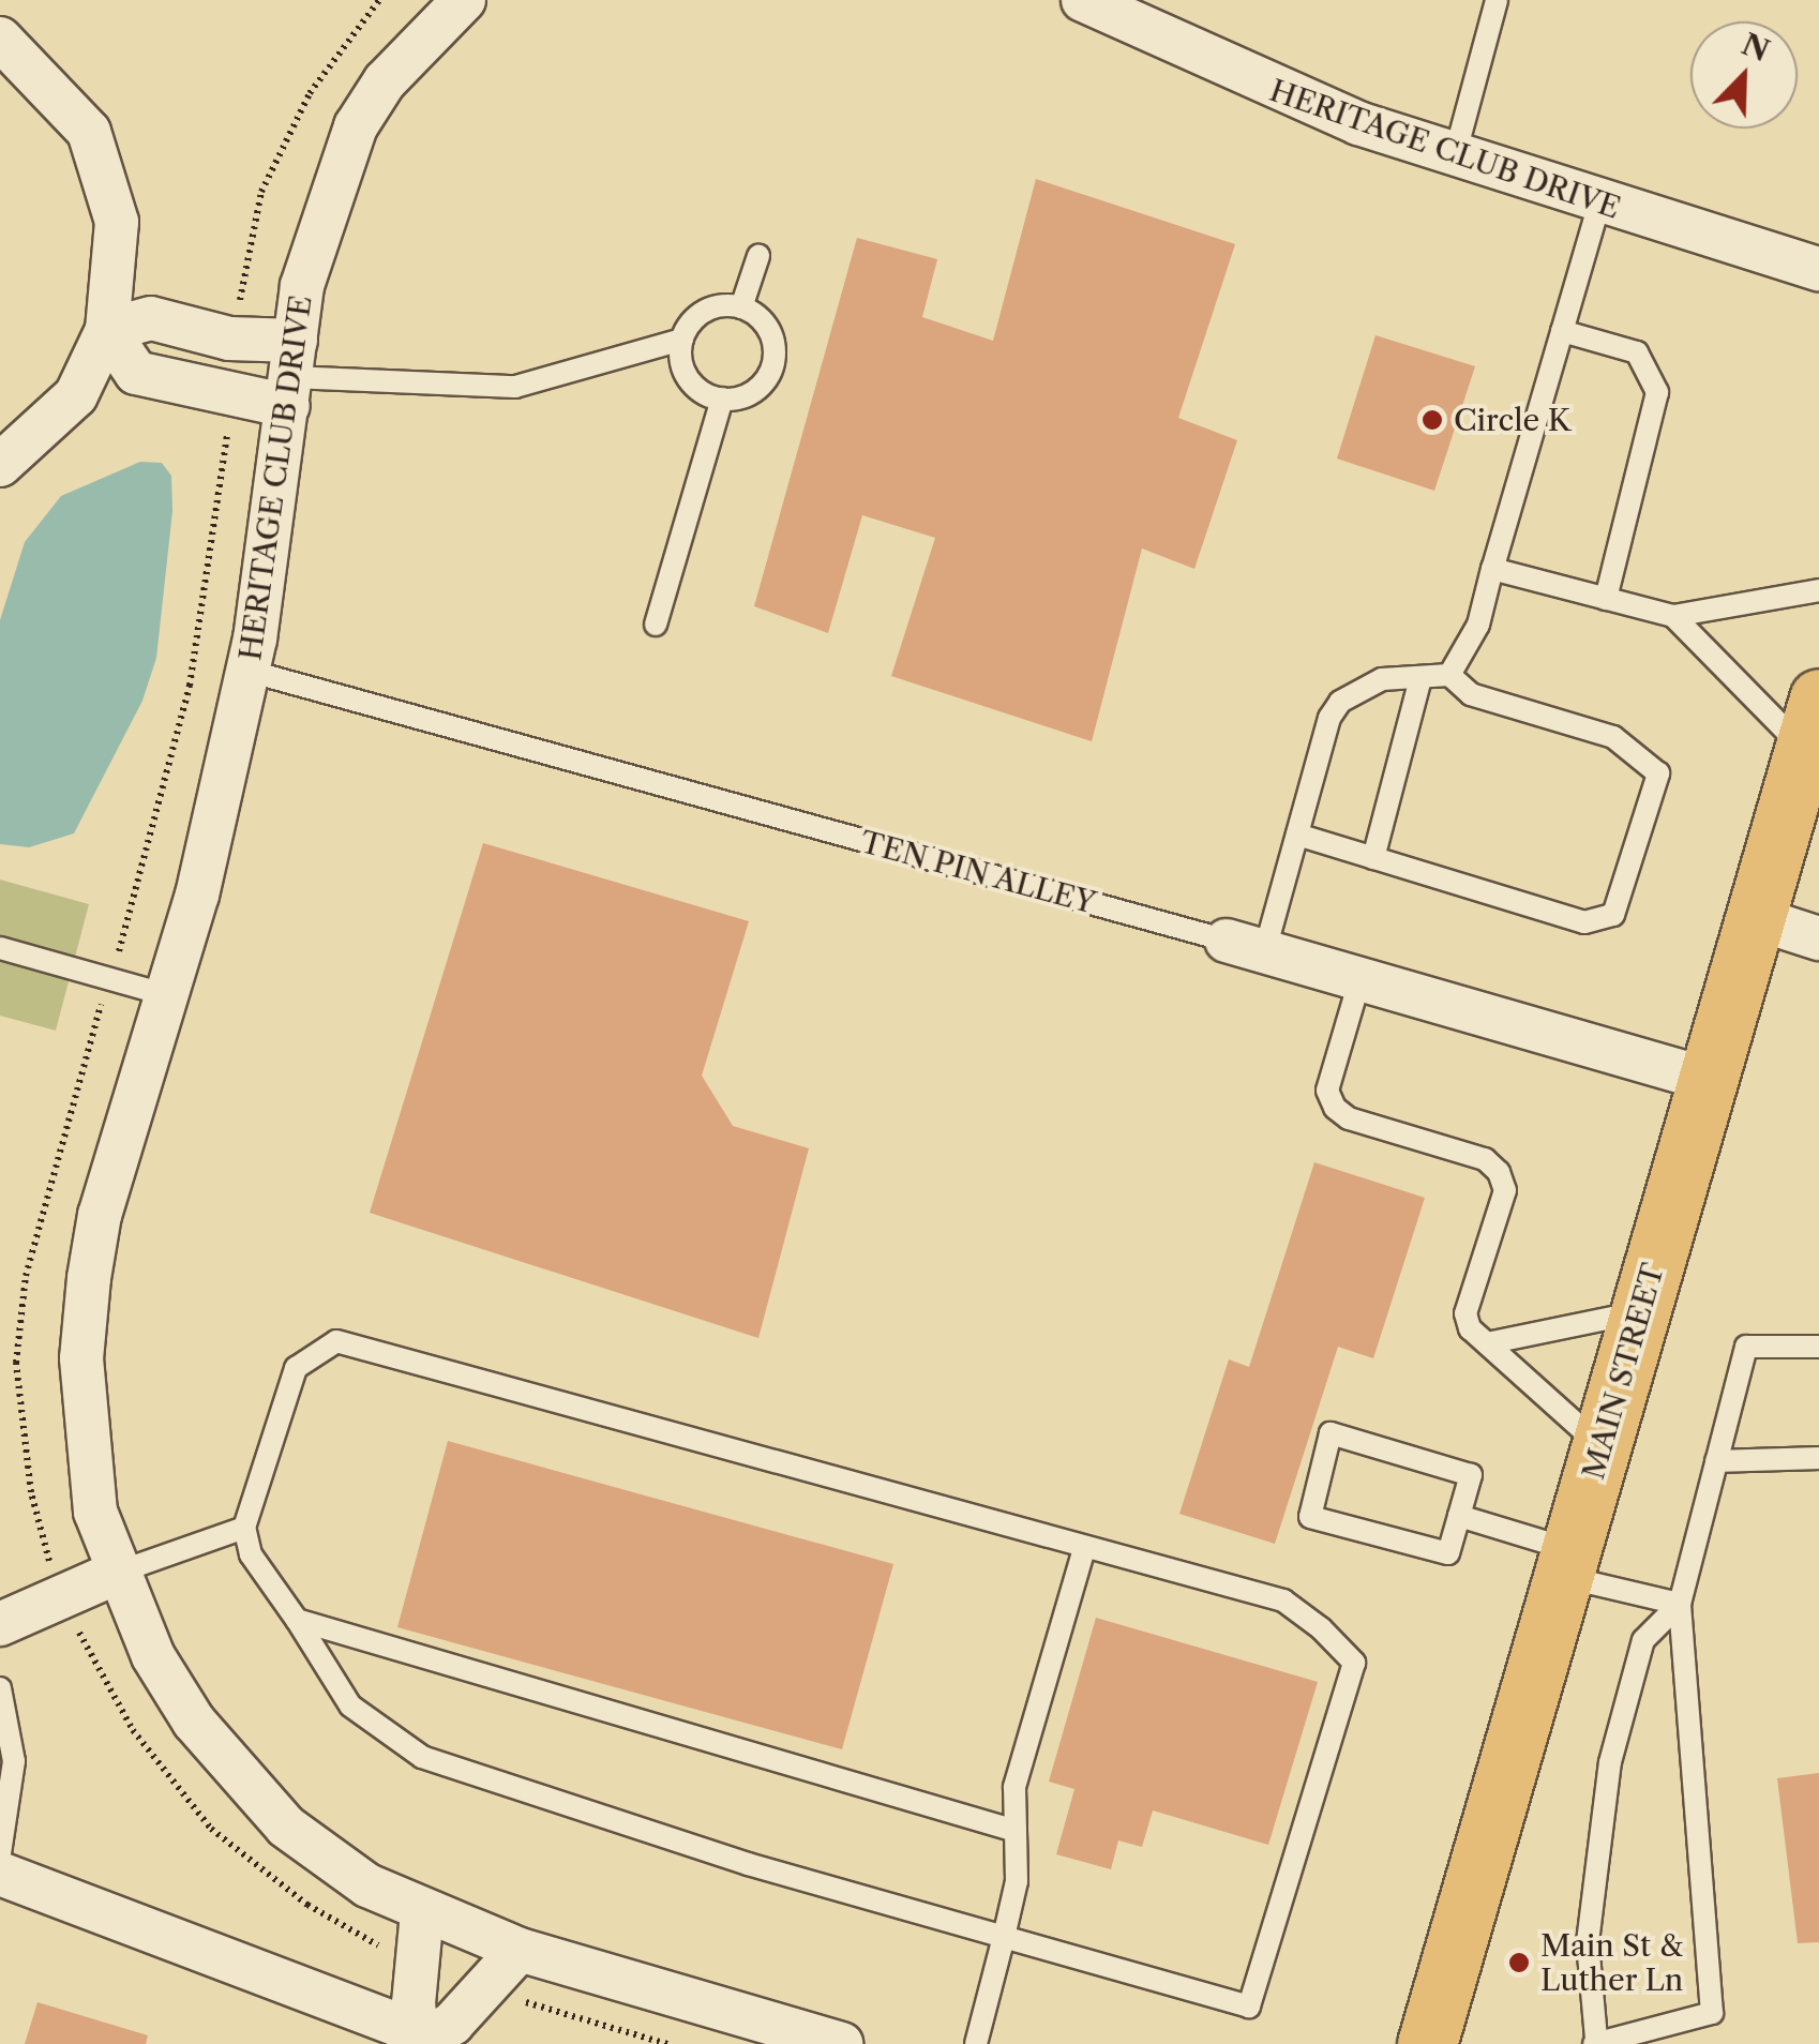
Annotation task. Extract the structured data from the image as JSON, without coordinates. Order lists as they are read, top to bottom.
{
  "streets": {
    "main road": ["MAIN STREET"],
    "street": ["HERITAGE CLUB DRIVE", "TEN PIN ALLEY"]
  },
  "crossings": [
    ["HERITAGE CLUB DRIVE", "TEN PIN ALLEY"],
    ["TEN PIN ALLEY", "MAIN STREET"]
  ],
  "places": ["Circle K", "Main St & Luther Ln"],
  "north": "top right"
}
